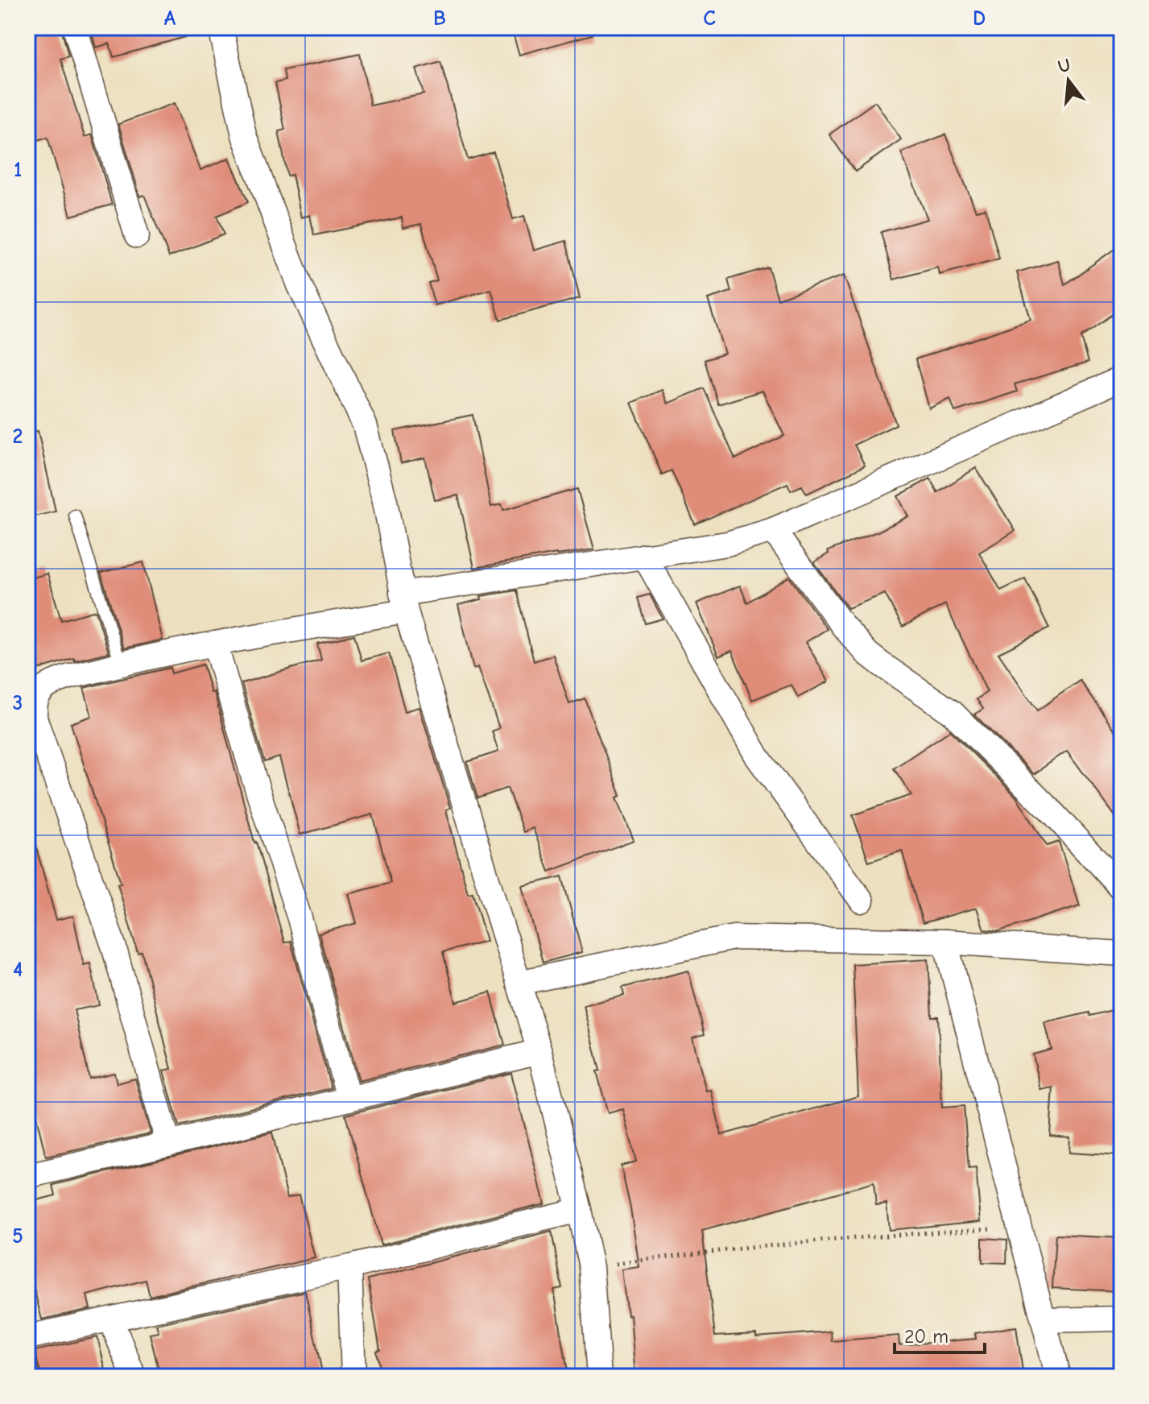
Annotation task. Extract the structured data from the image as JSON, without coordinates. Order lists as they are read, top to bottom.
{
  "scale_bar": "20 m",
  "north": "top",
  "grid": {
    "columns": [
      "A",
      "B",
      "C",
      "D"
    ],
    "rows": [
      "1",
      "2",
      "3",
      "4",
      "5"
    ]
  }
}
